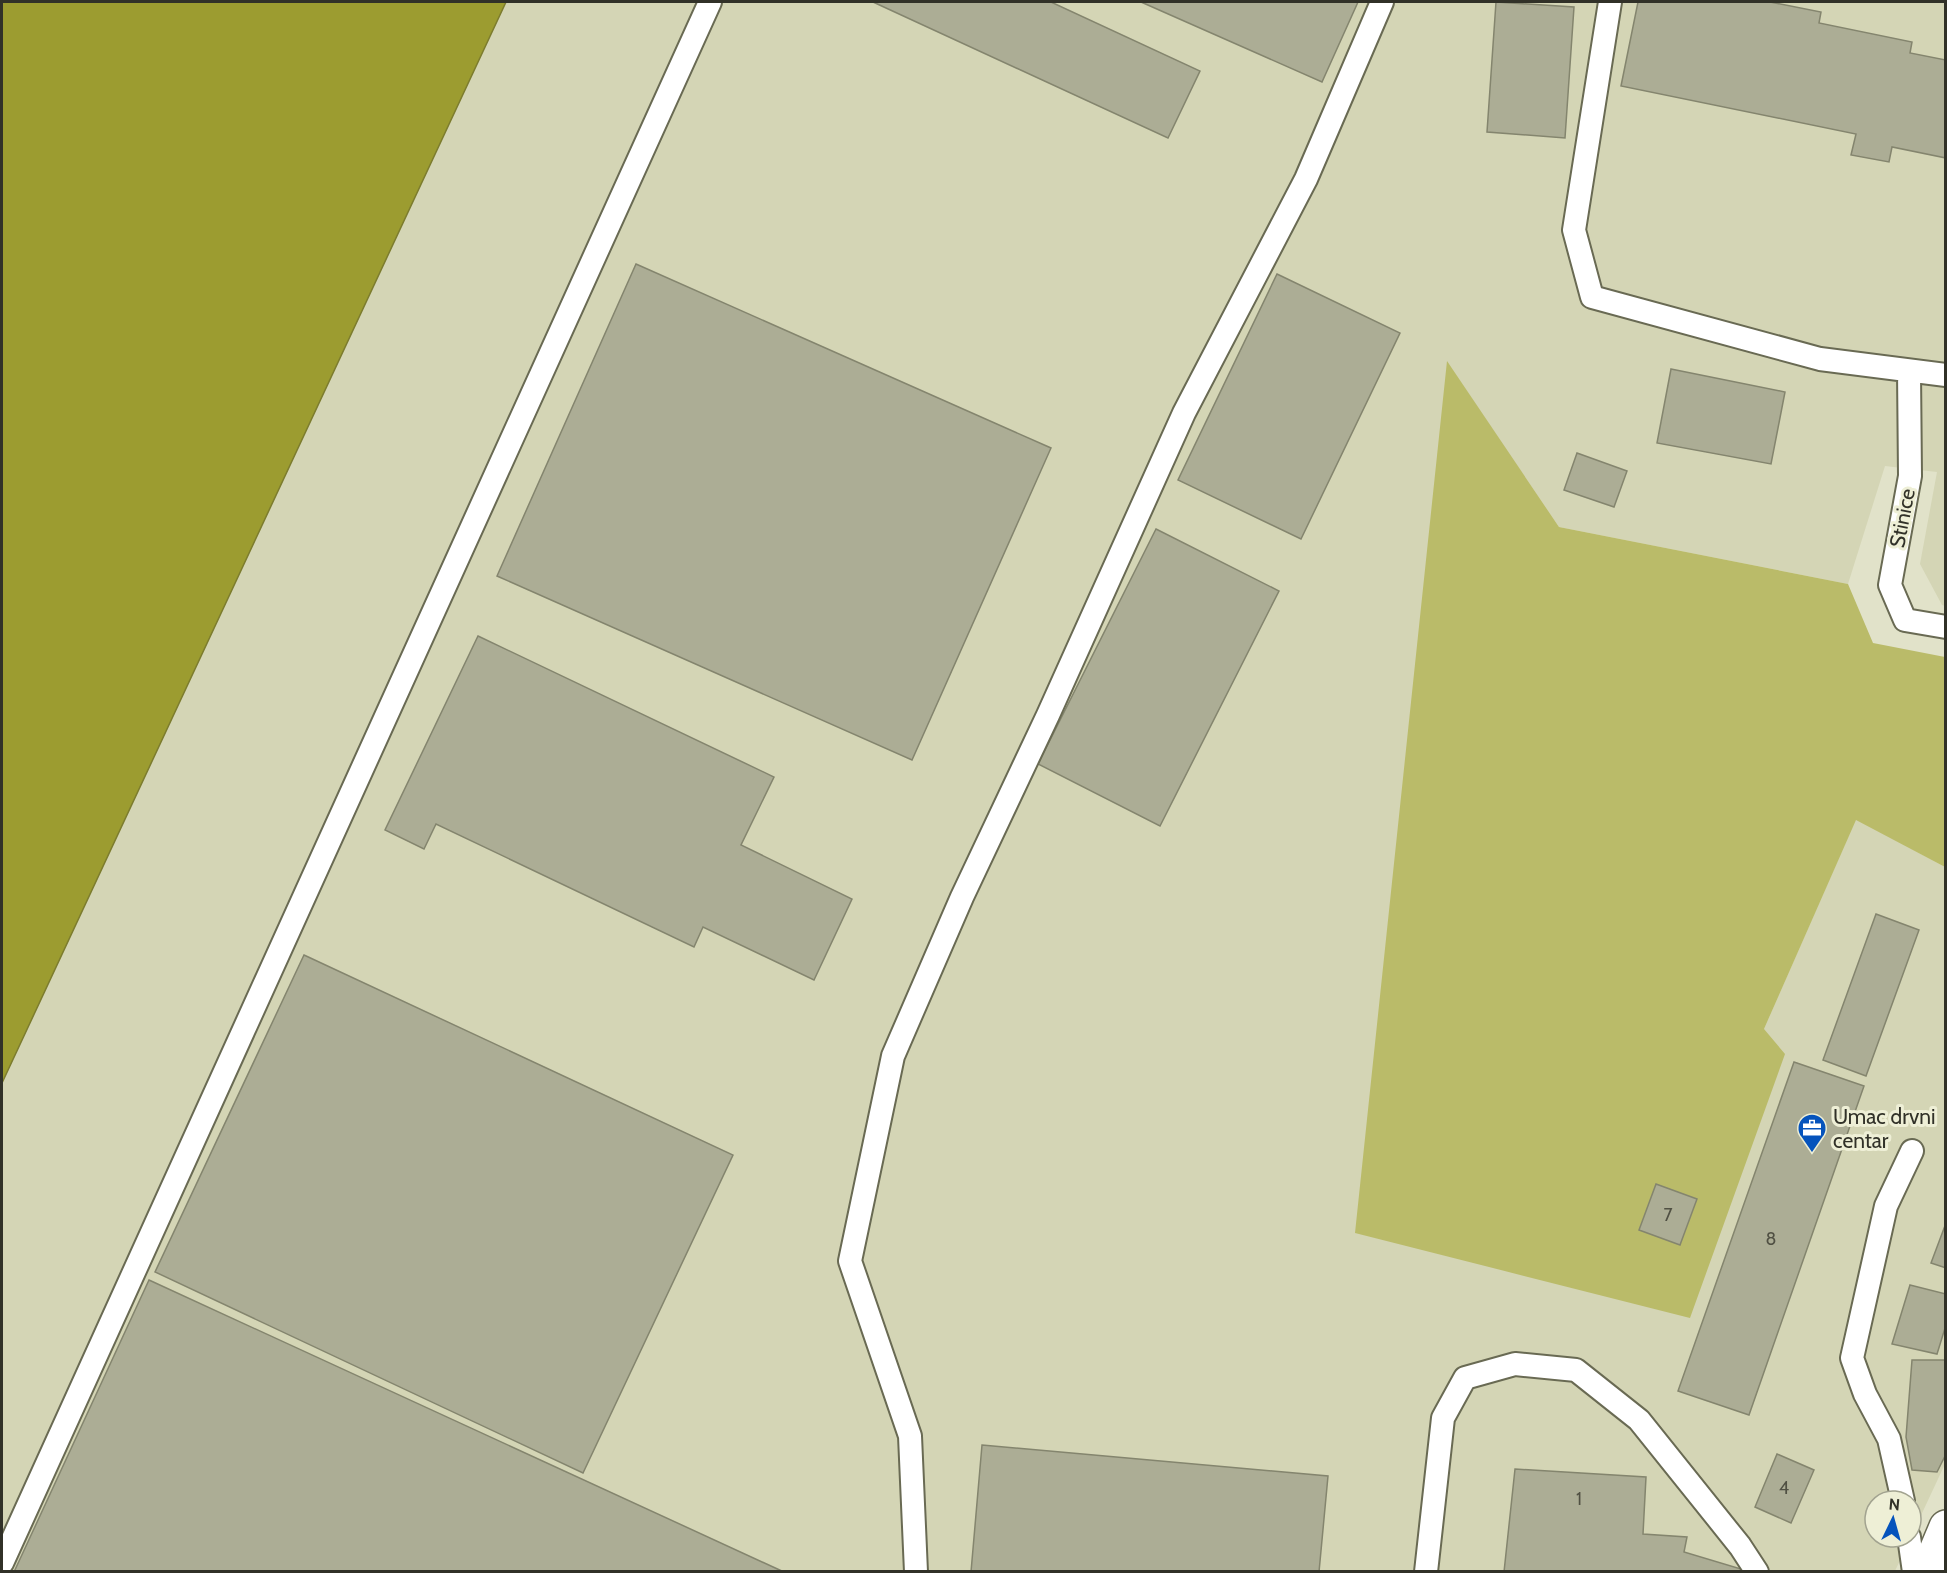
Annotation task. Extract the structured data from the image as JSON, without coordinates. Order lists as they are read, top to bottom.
{
  "streets": {
    "lane": ["Stinice"]
  },
  "places": {
    "office": ["Umac drvni centar"]
  },
  "house_numbers": [
    "7",
    "8",
    "4",
    "1"
  ],
  "north": "top"
}
